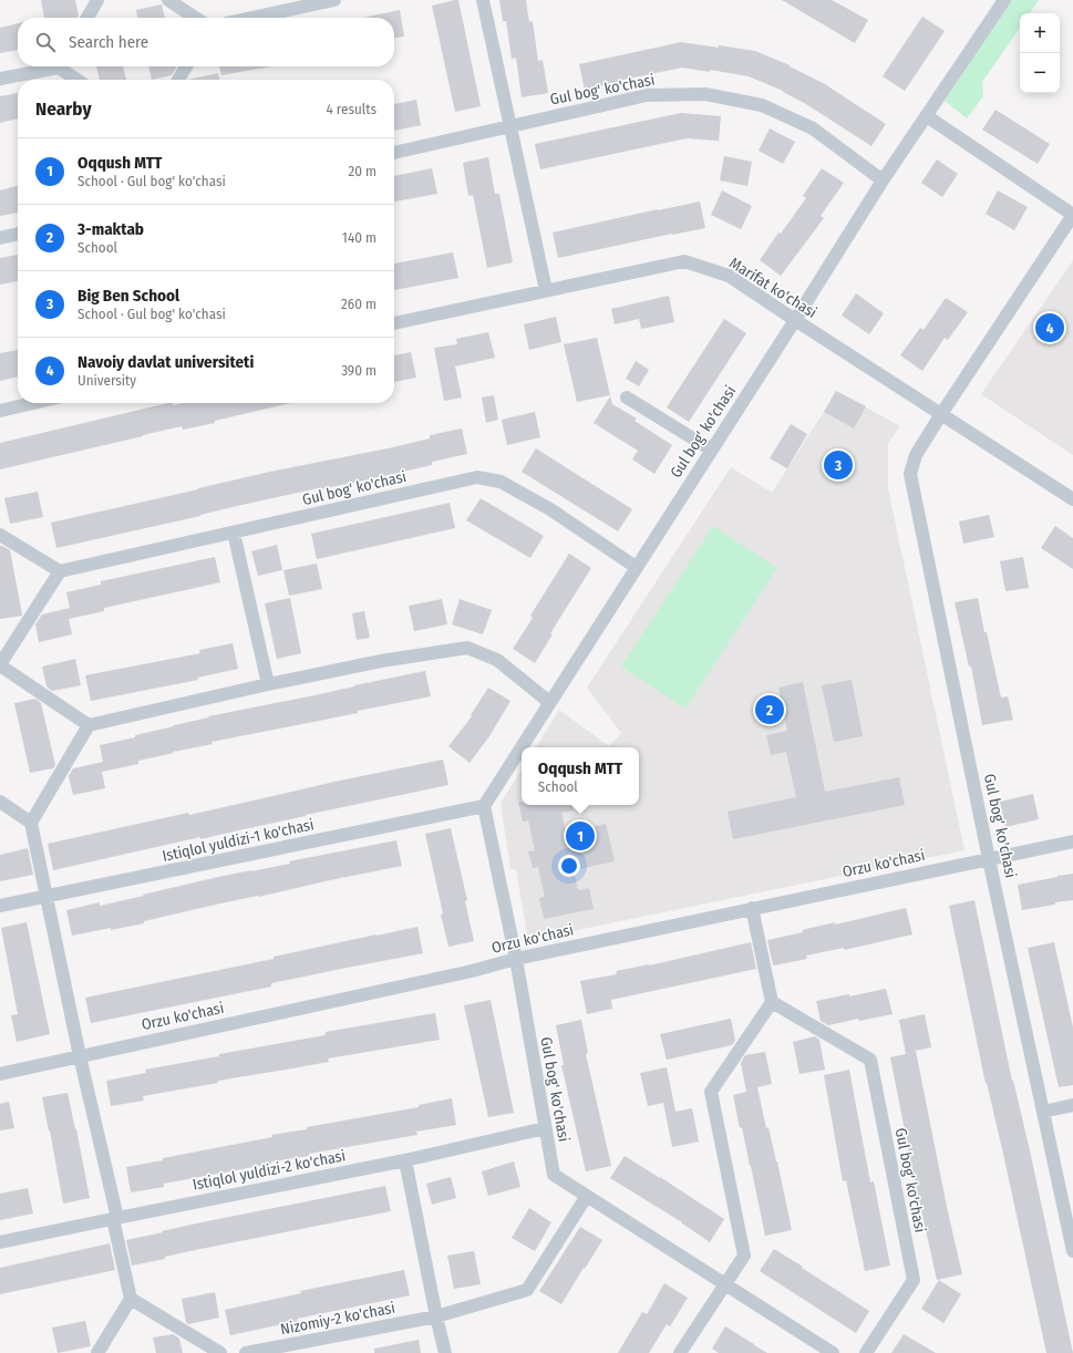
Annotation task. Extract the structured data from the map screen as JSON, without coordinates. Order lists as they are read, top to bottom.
{
  "streets": {
    "street": [
      "Gul bog' ko'chasi",
      "Marifat ko'chasi",
      "Istiqlol yuldizi-1 ko'chasi",
      "Orzu ko'chasi",
      "Istiqlol yuldizi-2 ko'chasi",
      "Nizomiy-2 ko'chasi"
    ]
  },
  "crossings": [
    ["Gul bog' ko'chasi", "Marifat ko'chasi"],
    ["Gul bog' ko'chasi", "Istiqlol yuldizi-1 ko'chasi"],
    ["Gul bog' ko'chasi", "Orzu ko'chasi"],
    ["Gul bog' ko'chasi", "Istiqlol yuldizi-2 ko'chasi"],
    ["Gul bog' ko'chasi", "Nizomiy-2 ko'chasi"]
  ],
  "page": {
    "map_buttons": ["+", "−"],
    "search": "Search here",
    "heading": ["Nearby", "4 results"],
    "list": [
      {
        "mark": "1",
        "name": "Oqqush MTT",
        "note": "School · Gul bog' ko'chasi",
        "value": "20 m"
      },
      {
        "mark": "2",
        "name": "3-maktab",
        "note": "School",
        "value": "140 m"
      },
      {
        "mark": "3",
        "name": "Big Ben School",
        "note": "School · Gul bog' ko'chasi",
        "value": "260 m"
      },
      {
        "mark": "4",
        "name": "Navoiy davlat universiteti",
        "note": "University",
        "value": "390 m"
      }
    ],
    "pins": [
      "4",
      "3",
      "2",
      "1"
    ],
    "popup": ["Oqqush MTT", "School"]
  }
}
